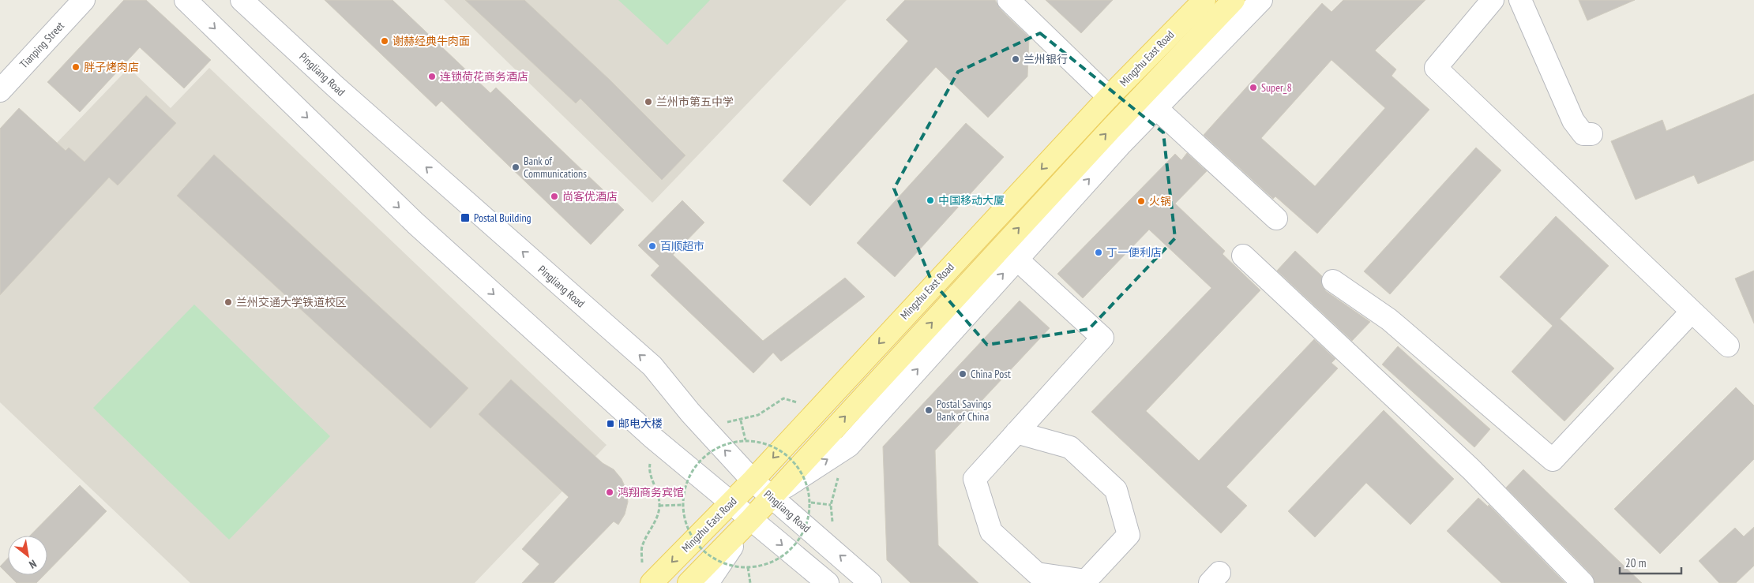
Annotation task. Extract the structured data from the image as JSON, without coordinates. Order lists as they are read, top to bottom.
{
  "streets": {
    "main road": ["Mingzhu East Road"],
    "street": ["Tianping Street", "Pingliang Road"]
  },
  "crossings": [
    ["Mingzhu East Road", "Pingliang Road"]
  ],
  "places": {
    "other": [
      "谢赫经典牛肉面",
      "兰州银行",
      "胖子烤肉店",
      "连锁荷花商务酒店",
      "Super_8",
      "兰州市第五中学",
      "Bank of Communications",
      "尚客优酒店",
      "中国移动大厦",
      "火锅",
      "百顺超市",
      "丁一便利店",
      "兰州交通大学铁道校区",
      "China Post",
      "Postal Savings Bank of China",
      "鸿翔商务宾馆"
    ],
    "transit": ["Postal Building", "邮电大楼"]
  },
  "scale_bar": "20 m",
  "north": "bottom right"
}
